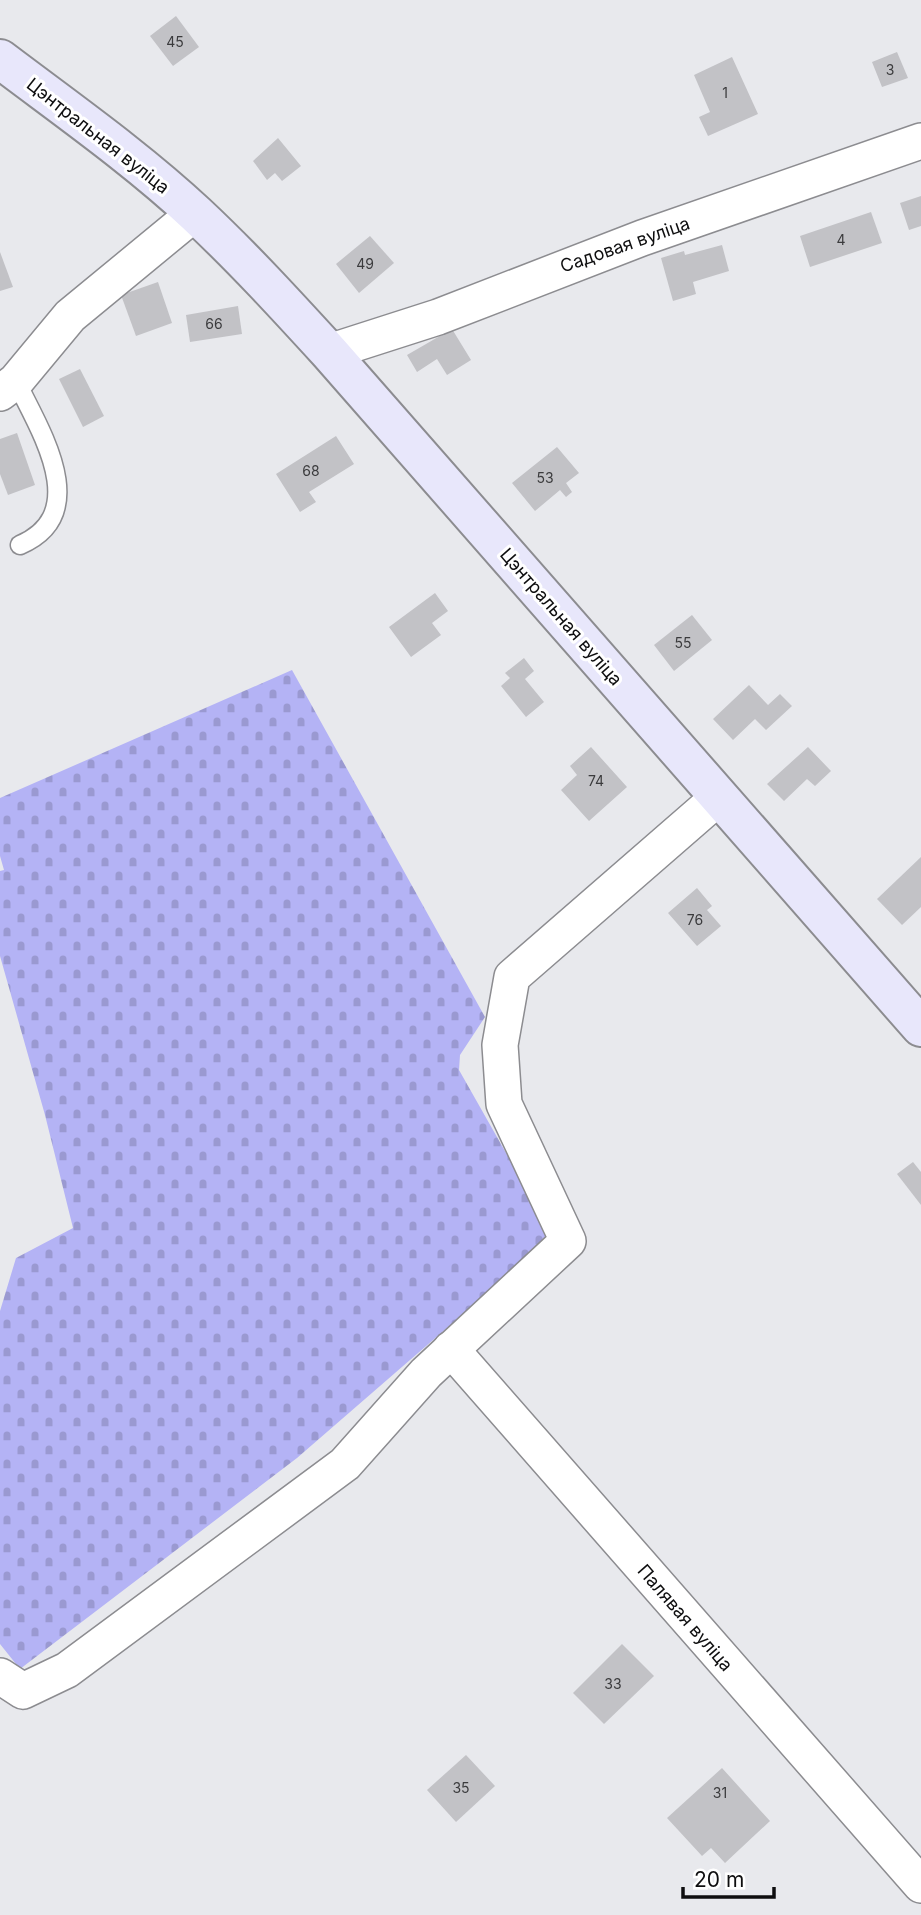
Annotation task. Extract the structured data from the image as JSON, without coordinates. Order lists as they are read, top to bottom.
{
  "streets": {
    "street": ["Цэнтральная вуліца", "Садовая вуліца", "Палявая вуліца"]
  },
  "crossings": [
    ["Цэнтральная вуліца", "Садовая вуліца"]
  ],
  "house_numbers": [
    "45",
    "3",
    "1",
    "4",
    "49",
    "66",
    "68",
    "53",
    "55",
    "74",
    "76",
    "33",
    "35",
    "31"
  ],
  "scale_bar": "20 m"
}
